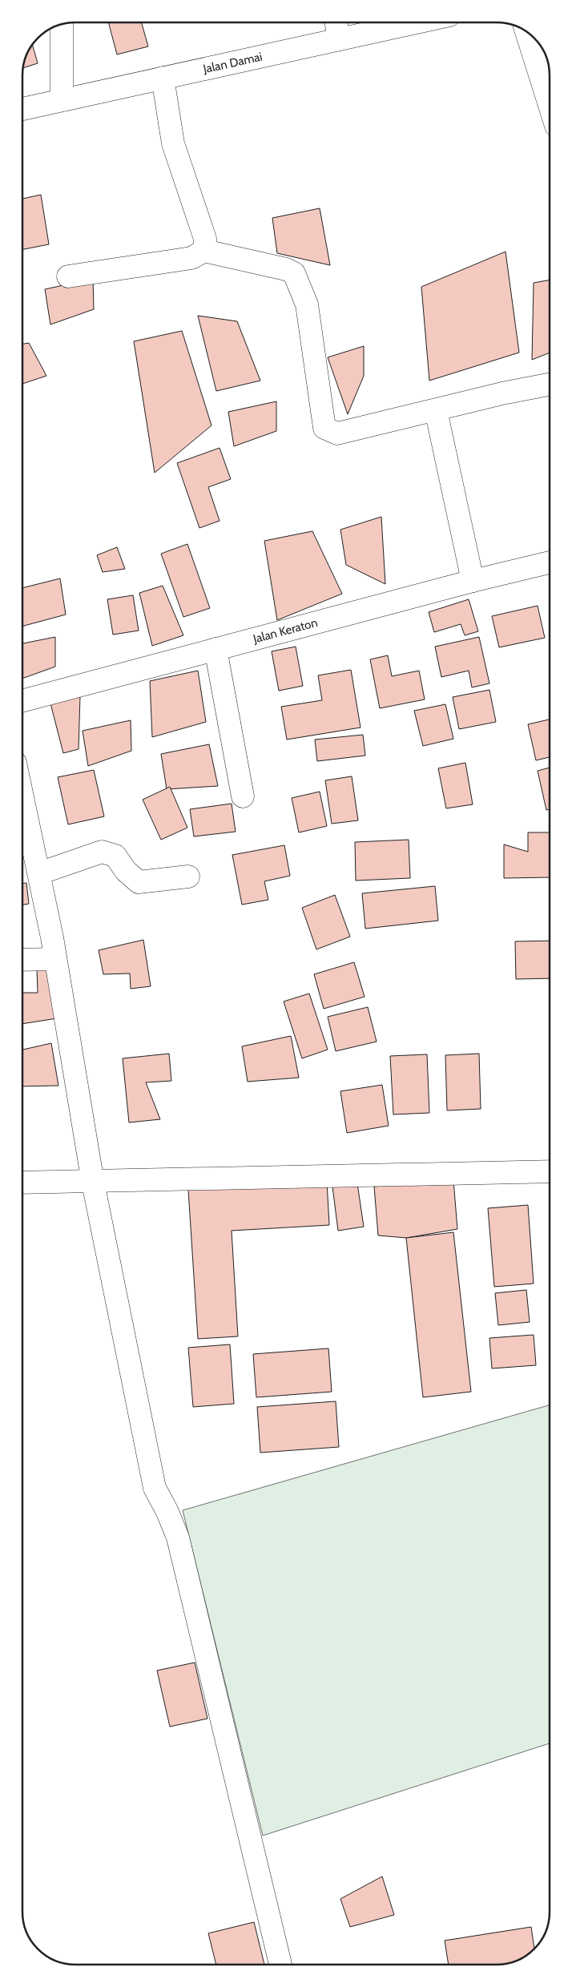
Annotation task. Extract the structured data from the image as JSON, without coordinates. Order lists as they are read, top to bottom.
{
  "streets": {
    "street": ["Jalan Damai", "Jalan Keraton"]
  }
}
